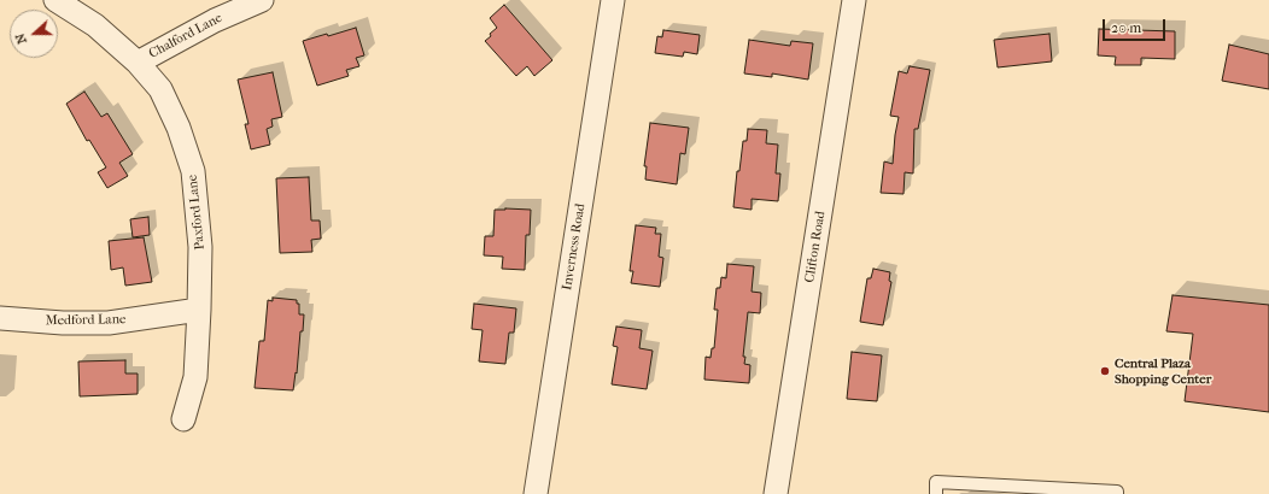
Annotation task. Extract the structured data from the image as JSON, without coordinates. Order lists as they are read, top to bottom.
{
  "streets": {
    "street": [
      "Chalford Lane",
      "Paxford Lane",
      "Inverness Road",
      "Clifton Road",
      "Medford Lane"
    ]
  },
  "crossings": [
    ["Chalford Lane", "Paxford Lane"],
    ["Paxford Lane", "Medford Lane"]
  ],
  "places": ["Central Plaza Shopping Center"],
  "scale_bar": "20 m",
  "north": "left"
}
